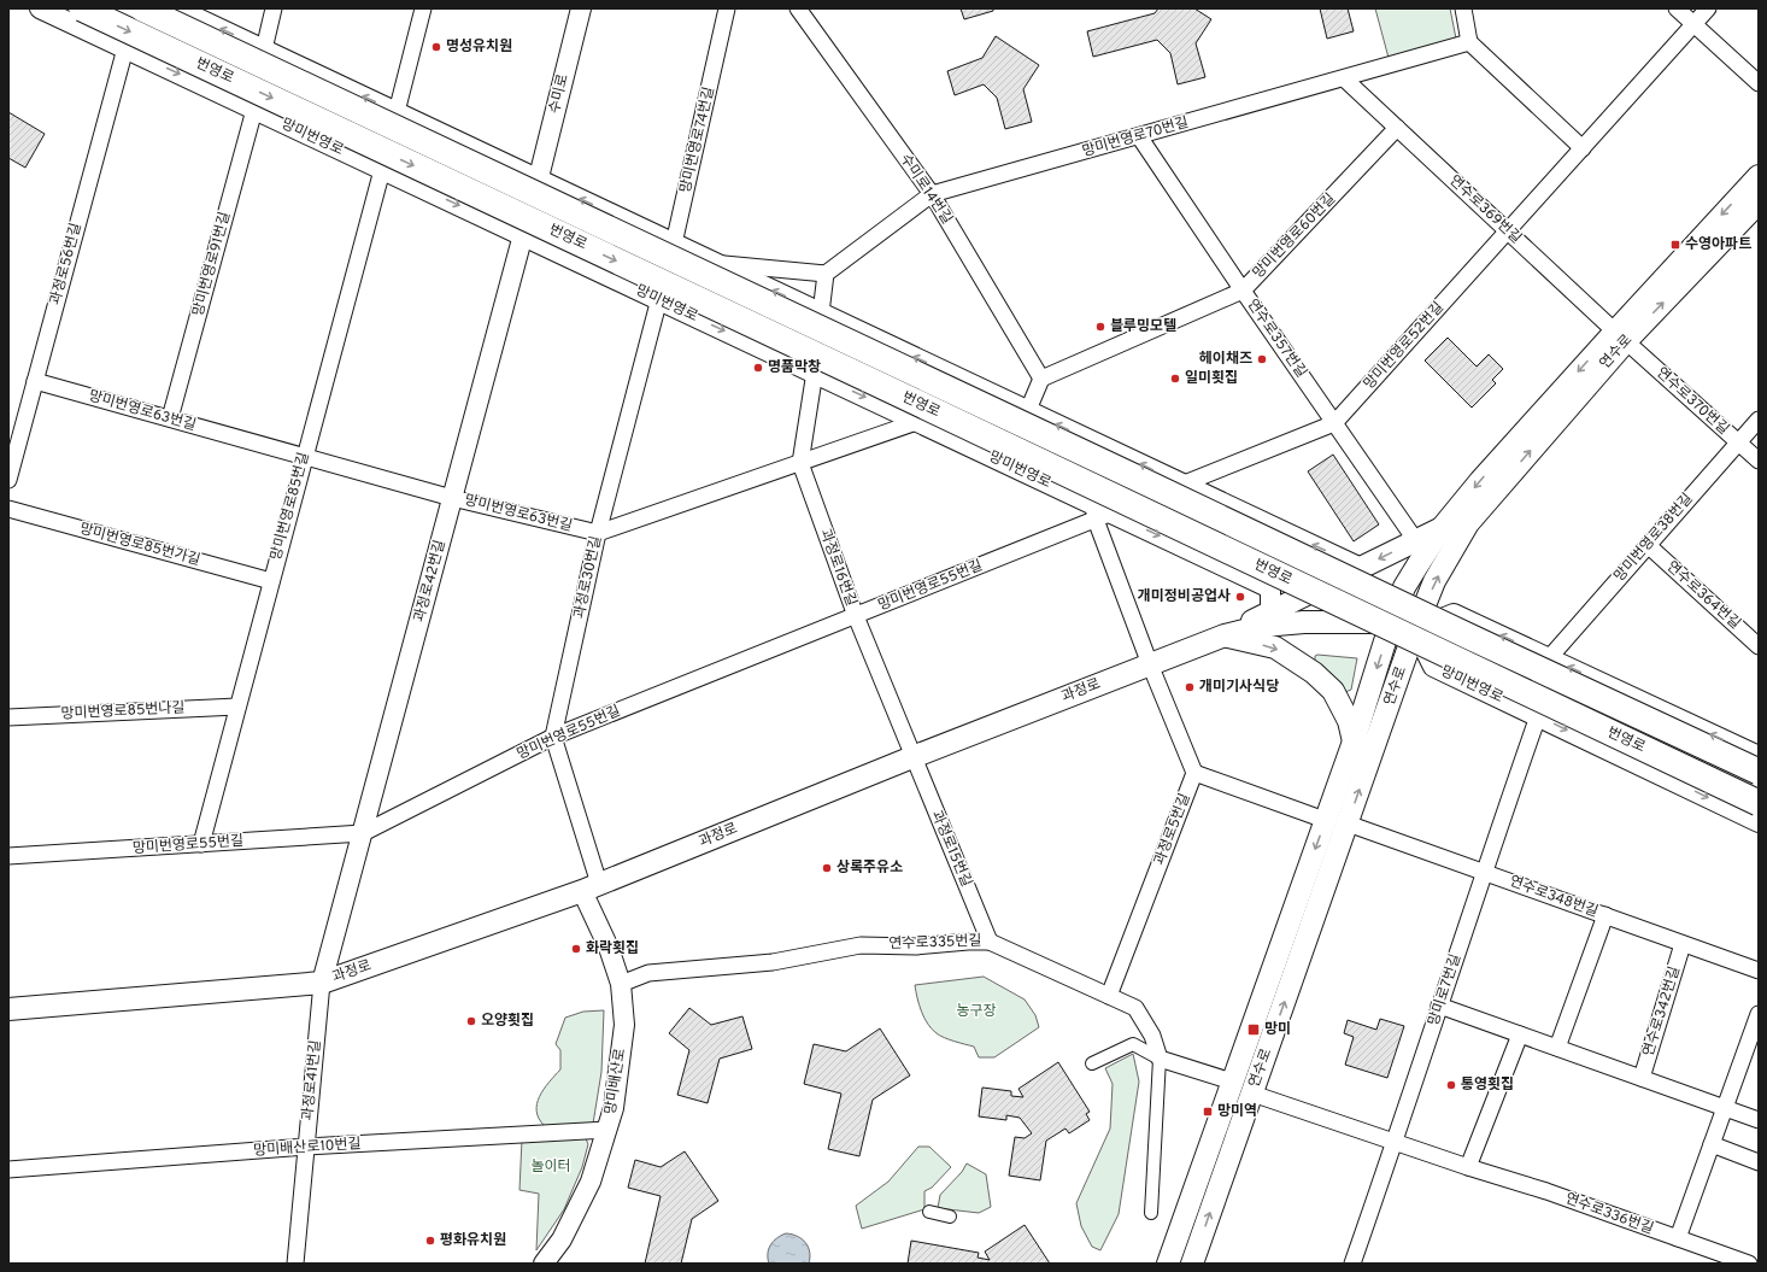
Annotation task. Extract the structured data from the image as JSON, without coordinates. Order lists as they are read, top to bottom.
{
  "streets": {
    "highway": ["번영로"],
    "main road": ["연수로", "과정로"],
    "street": [
      "수미로",
      "망미번영로",
      "망미번영로70번길",
      "망미번영로74번길",
      "수미로14번길",
      "연수로369번길",
      "망미번영로60번길",
      "과정로56번길",
      "망미번영로91번길",
      "연수로357번길",
      "망미번영로52번길",
      "연수로370번길",
      "망미번영로63번길",
      "망미번영로85번길",
      "망미번영로38번길",
      "망미번영로85번가길",
      "과정로16번길",
      "과정로30번길",
      "과정로42번길",
      "망미번영로55번길",
      "연수로364번길",
      "망미번영로85번나길",
      "과정로5번길",
      "과정로15번길",
      "연수로348번길",
      "연수로335번길",
      "망미로7번길",
      "연수로342번길",
      "과정로41번길",
      "망미배산로",
      "망미배산로10번길",
      "연수로336번길"
    ]
  },
  "crossings": [
    ["수미로", "과정로42번길"],
    ["망미번영로", "과정로56번길"],
    ["망미번영로", "망미번영로91번길"],
    ["망미번영로", "연수로"],
    ["망미번영로", "망미번영로85번길"],
    ["망미번영로", "과정로16번길"],
    ["망미번영로", "과정로30번길"],
    ["망미번영로", "과정로42번길"],
    ["망미번영로", "망미번영로55번길"],
    ["망미번영로", "과정로"],
    ["망미번영로", "망미로7번길"],
    ["망미번영로70번길", "수미로14번길"],
    ["망미번영로70번길", "연수로369번길"],
    ["망미번영로70번길", "연수로357번길"],
    ["망미번영로74번길", "과정로30번길"],
    ["수미로14번길", "망미번영로60번길"],
    ["연수로369번길", "망미번영로60번길"],
    ["연수로369번길", "망미번영로52번길"],
    ["연수로369번길", "연수로"],
    ["연수로369번길", "연수로370번길"],
    ["망미번영로60번길", "연수로357번길"],
    ["과정로56번길", "망미번영로63번길"],
    ["망미번영로91번길", "망미번영로63번길"],
    ["연수로357번길", "망미번영로52번길"],
    ["망미번영로52번길", "망미번영로55번길"],
    ["연수로", "연수로370번길"],
    ["연수로", "과정로"],
    ["연수로", "연수로348번길"],
    ["연수로", "연수로336번길"],
    ["연수로370번길", "망미번영로38번길"],
    ["망미번영로63번길", "망미번영로85번길"],
    ["망미번영로63번길", "과정로30번길"],
    ["망미번영로63번길", "과정로42번길"],
    ["망미번영로85번길", "망미번영로85번가길"],
    ["망미번영로85번길", "망미번영로55번길"],
    ["망미번영로85번길", "망미번영로85번나길"],
    ["망미번영로38번길", "연수로364번길"],
    ["과정로16번길", "망미번영로55번길"],
    ["과정로16번길", "과정로"],
    ["과정로16번길", "과정로15번길"],
    ["과정로30번길", "망미번영로55번길"],
    ["과정로30번길", "과정로"],
    ["과정로30번길", "망미배산로"],
    ["과정로42번길", "망미번영로55번길"],
    ["과정로42번길", "과정로"],
    ["과정로42번길", "과정로41번길"],
    ["과정로", "과정로15번길"],
    ["과정로", "과정로41번길"],
    ["과정로", "망미배산로"],
    ["과정로5번길", "연수로335번길"],
    ["과정로15번길", "연수로335번길"],
    ["연수로348번길", "망미로7번길"],
    ["연수로348번길", "연수로342번길"],
    ["연수로335번길", "망미배산로"],
    ["망미로7번길", "연수로336번길"],
    ["과정로41번길", "망미배산로10번길"],
    ["망미배산로", "망미배산로10번길"]
  ],
  "parks": ["농구장", "놀이터"],
  "places": {
    "other": [
      "명성유치원",
      "블루밍모텔",
      "헤이채즈",
      "명품막창",
      "일미횟집",
      "개미정비공업사",
      "개미기사식당",
      "상록주유소",
      "화락횟집",
      "오양횟집",
      "통영횟집",
      "평화유치원"
    ],
    "transit": ["수영아파트", "망미", "망미역"]
  }
}
